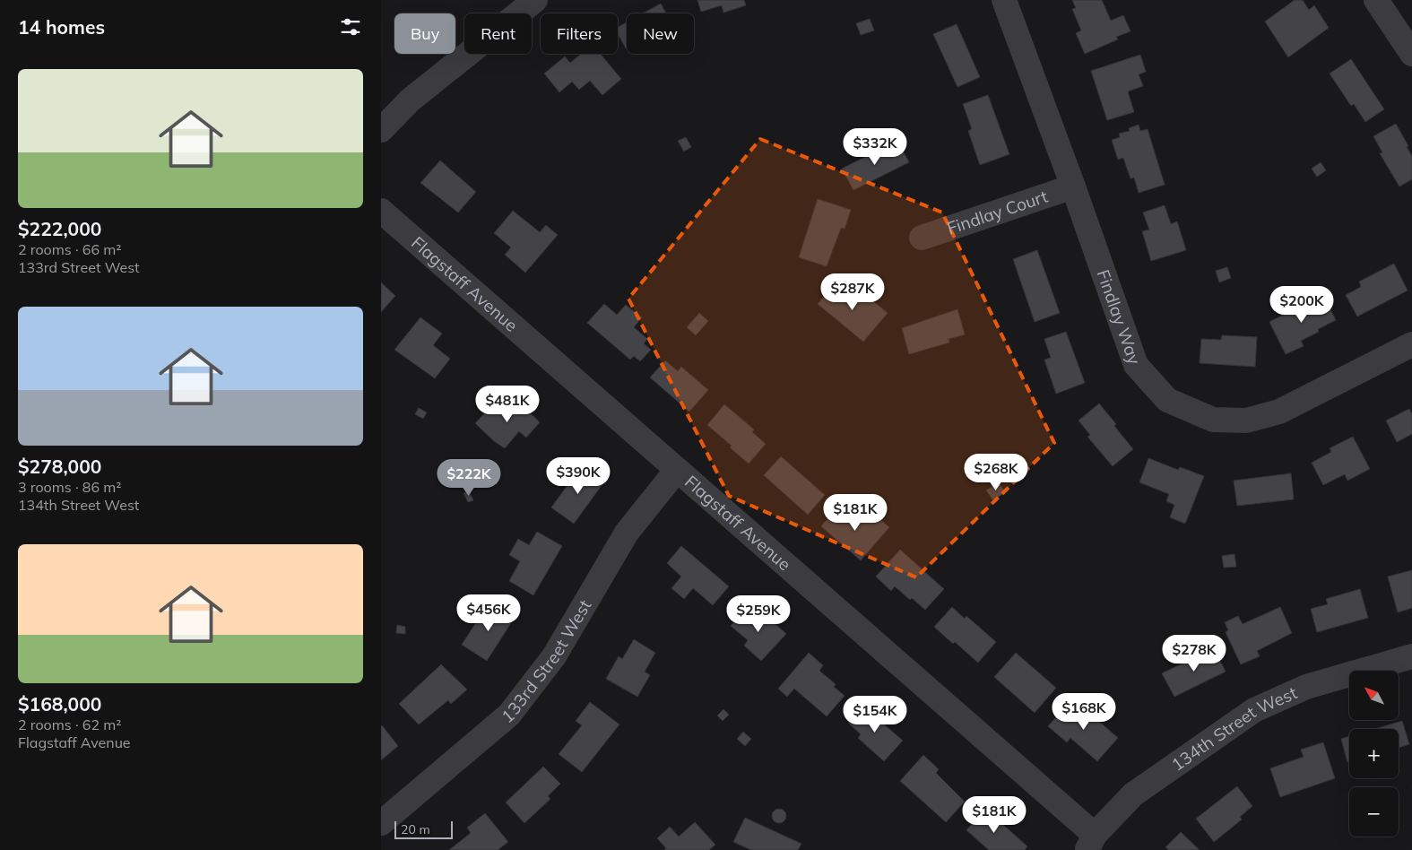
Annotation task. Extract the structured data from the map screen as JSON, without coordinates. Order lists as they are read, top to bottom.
{
  "streets": {
    "street": [
      "Findlay Court",
      "Flagstaff Avenue",
      "Findlay Way",
      "133rd Street West",
      "134th Street West"
    ]
  },
  "crossings": [
    ["Findlay Court", "Findlay Way"],
    ["Flagstaff Avenue", "133rd Street West"],
    ["Flagstaff Avenue", "134th Street West"]
  ],
  "scale_bar": "20 m",
  "north": "top left",
  "page": {
    "heading": "14 homes",
    "chip": [
      "Buy",
      "Rent",
      "Filters",
      "New"
    ],
    "list": [
      {
        "name": "$222,000",
        "note": "2 rooms · 66 m² · 133rd Street West"
      },
      {
        "name": "$278,000",
        "note": "3 rooms · 86 m² · 134th Street West"
      },
      {
        "name": "$168,000",
        "note": "2 rooms · 62 m² · Flagstaff Avenue"
      }
    ],
    "price": [
      "$332K",
      "$287K",
      "$200K",
      "$481K",
      "$268K",
      "$390K",
      "$222K",
      "$181K",
      "$456K",
      "$259K",
      "$278K",
      "$168K",
      "$154K",
      "$181K"
    ],
    "map_buttons": ["+", "−"],
    "scale": "20 m"
  }
}
